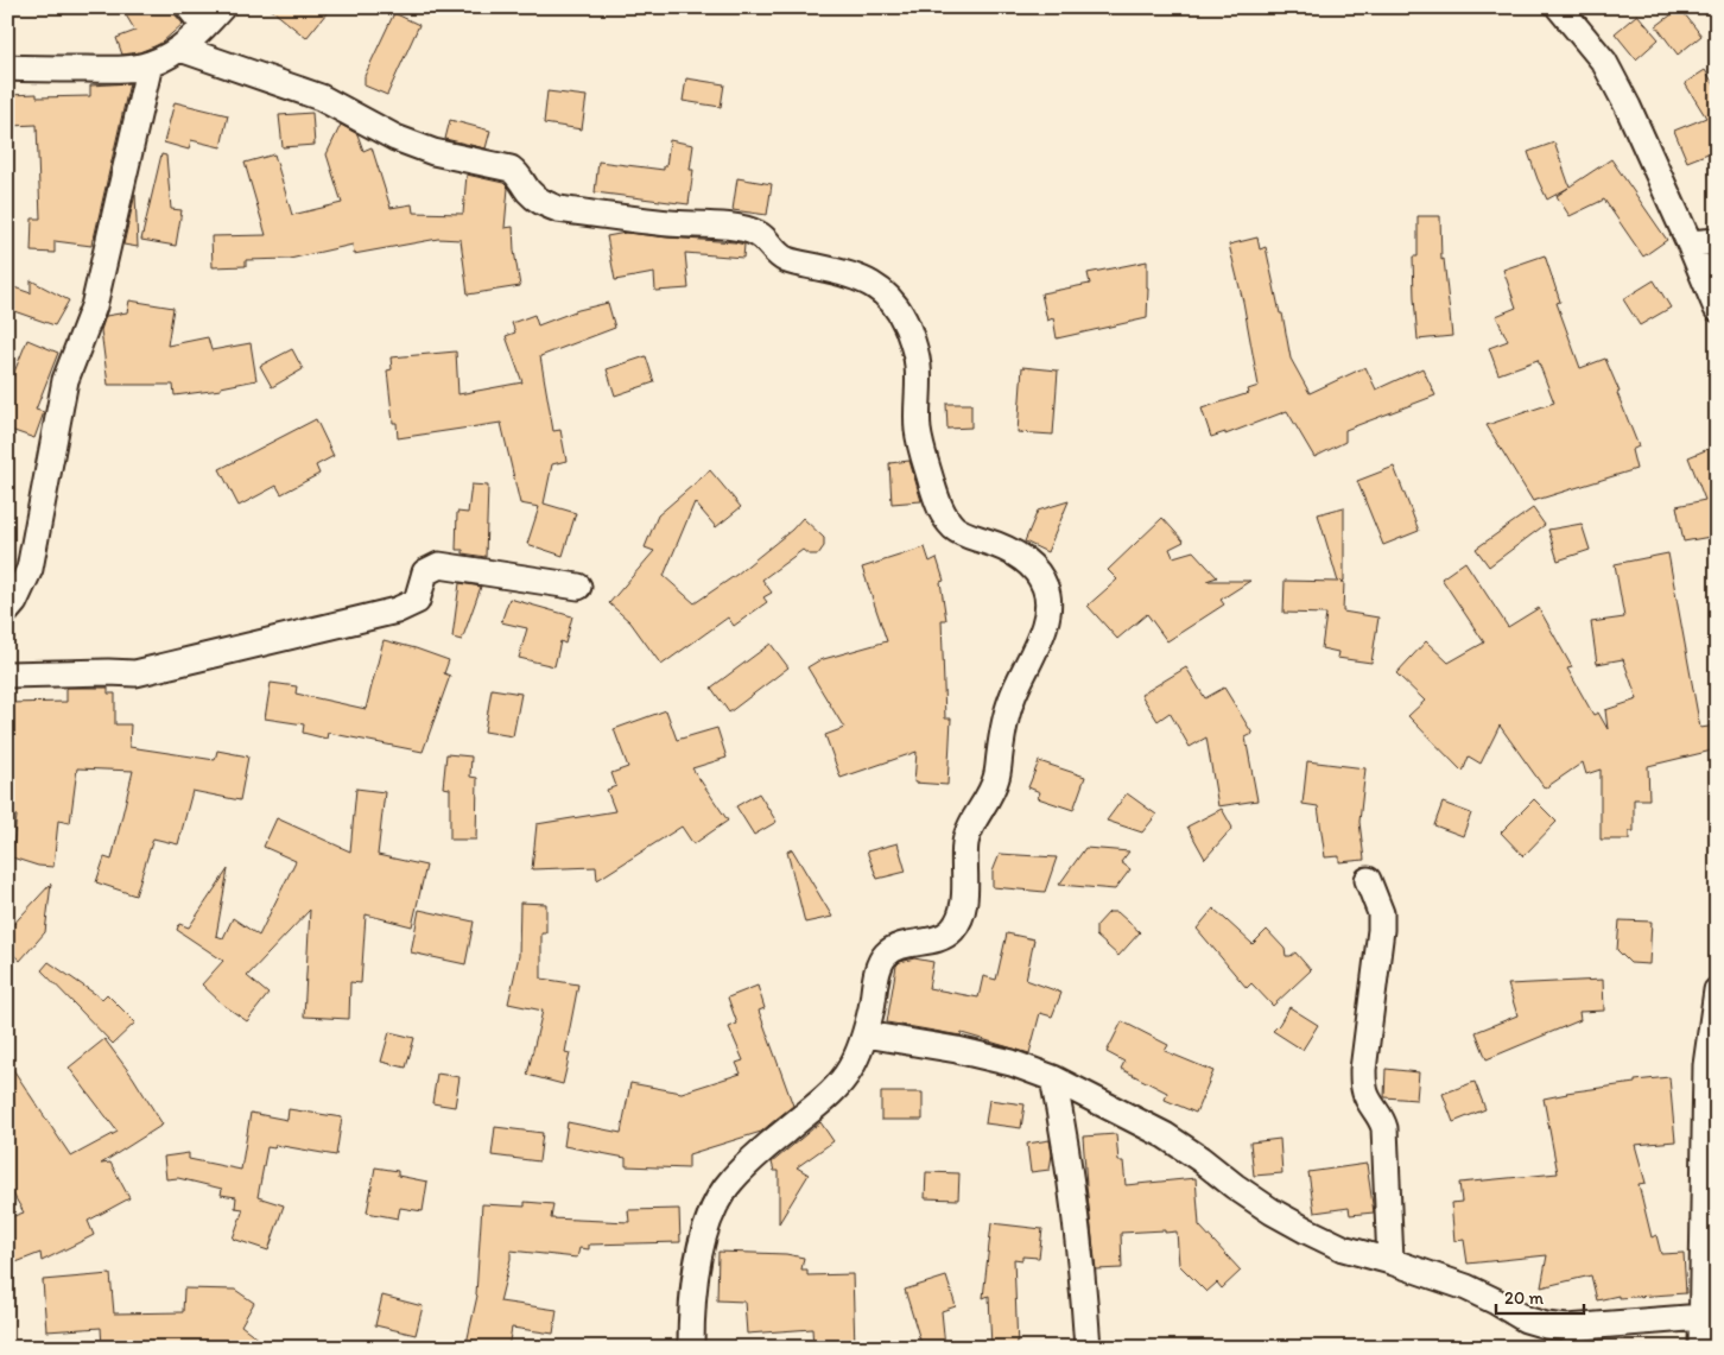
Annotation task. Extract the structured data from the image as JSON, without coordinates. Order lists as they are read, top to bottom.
{
  "scale_bar": "20 m"
}
